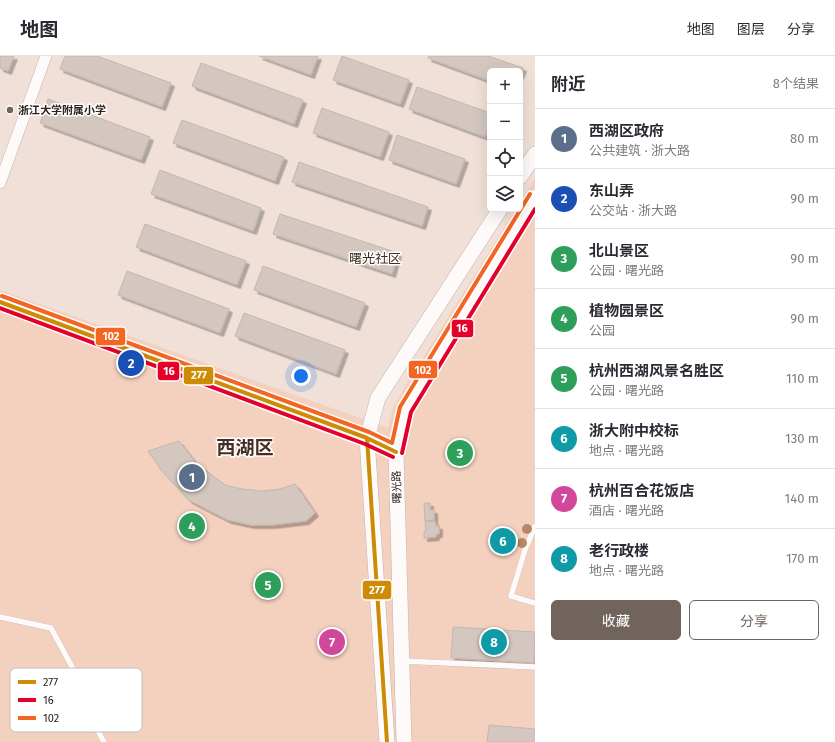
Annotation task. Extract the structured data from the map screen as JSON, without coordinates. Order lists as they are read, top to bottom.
{
  "streets": {
    "main road": ["曙光路"]
  },
  "districts": ["曙光社区", "西湖区"],
  "places": ["浙江大学附属小学"],
  "lines": ["transit line 102", "transit line 16", "transit line 277"],
  "legend": ["277", "16", "102"],
  "page": {
    "header": "地图",
    "nav": ["地图", "图层", "分享"],
    "heading": ["附近", "8个结果"],
    "map_buttons": ["+", "−"],
    "list": [
      {
        "mark": "1",
        "name": "西湖区政府",
        "note": "公共建筑 · 浙大路",
        "value": "80 m"
      },
      {
        "mark": "2",
        "name": "东山弄",
        "note": "公交站 · 浙大路",
        "value": "90 m"
      },
      {
        "mark": "3",
        "name": "北山景区",
        "note": "公园 · 曙光路",
        "value": "90 m"
      },
      {
        "mark": "4",
        "name": "植物园景区",
        "note": "公园",
        "value": "90 m"
      },
      {
        "mark": "5",
        "name": "杭州西湖风景名胜区",
        "note": "公园 · 曙光路",
        "value": "110 m"
      },
      {
        "mark": "6",
        "name": "浙大附中校标",
        "note": "地点 · 曙光路",
        "value": "130 m"
      },
      {
        "mark": "7",
        "name": "杭州百合花饭店",
        "note": "酒店 · 曙光路",
        "value": "140 m"
      },
      {
        "mark": "8",
        "name": "老行政楼",
        "note": "地点 · 曙光路",
        "value": "170 m"
      }
    ],
    "pins": [
      "2",
      "3",
      "1",
      "4",
      "6",
      "5",
      "7",
      "8"
    ],
    "buttons": ["收藏", "分享"]
  }
}
